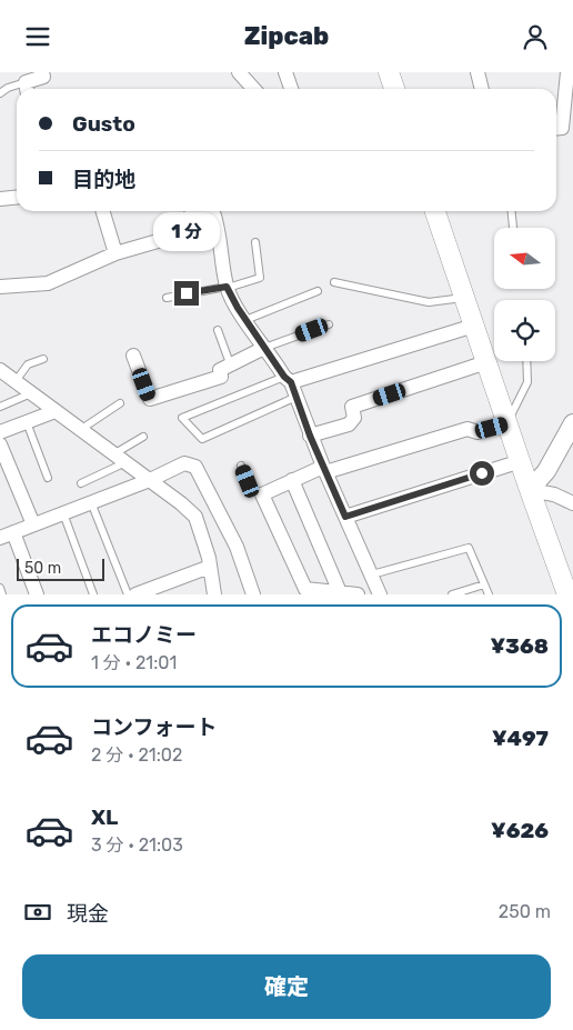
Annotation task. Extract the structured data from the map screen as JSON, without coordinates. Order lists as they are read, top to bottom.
{
  "scale_bar": "50 m",
  "north": "left",
  "page": {
    "header": "Zipcab",
    "banner": ["Gusto", "目的地"],
    "bubble": "1 分",
    "scale": "50 m",
    "list": [
      {
        "name": "エコノミー",
        "note": "1 分 · 21:01",
        "value": "¥368"
      },
      {
        "name": "コンフォート",
        "note": "2 分 · 21:02",
        "value": "¥497"
      },
      {
        "name": "XL",
        "note": "3 分 · 21:03",
        "value": "¥626"
      }
    ],
    "pay": ["現金", "250 m"],
    "buttons": "確定"
  }
}
